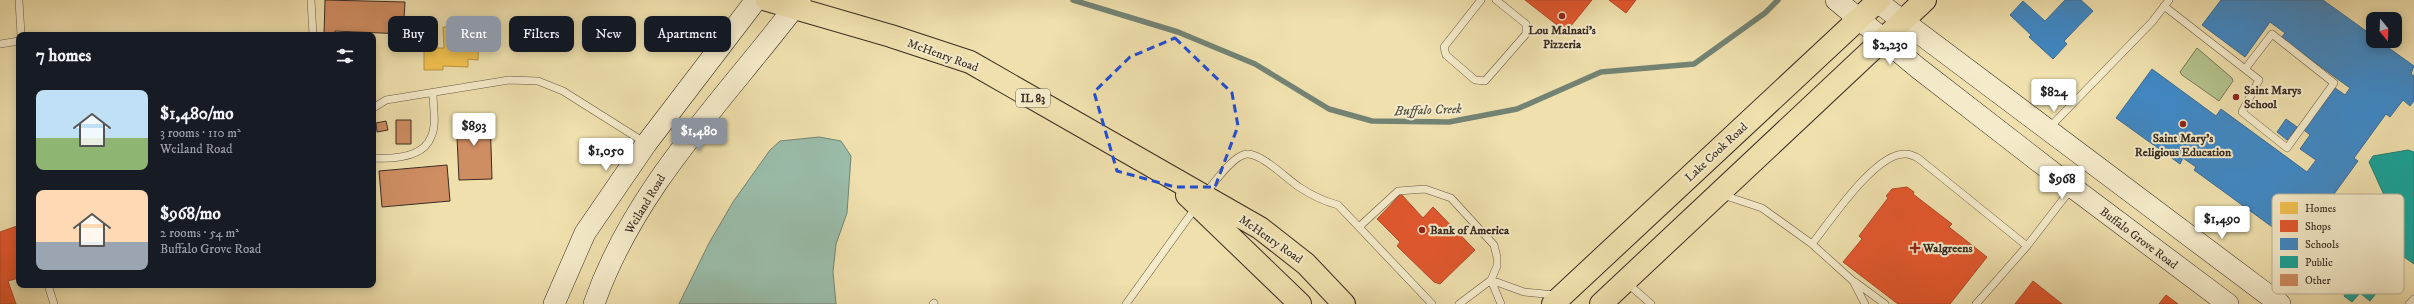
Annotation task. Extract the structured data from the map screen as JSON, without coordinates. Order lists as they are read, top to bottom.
{
  "streets": {
    "main road": [
      "McHenry Road",
      "IL 83",
      "Lake Cook Road",
      "Weiland Road",
      "Buffalo Grove Road"
    ]
  },
  "crossings": [
    ["McHenry Road", "Weiland Road"],
    ["Lake Cook Road", "Buffalo Grove Road"]
  ],
  "water": ["Buffalo Creek"],
  "places": {
    "other": [
      "Lou Malnati's Pizzeria",
      "Saint Marys School",
      "Saint Mary's Religious Education",
      "Bank of America"
    ],
    "health": ["Walgreens"]
  },
  "legend": [
    "Homes",
    "Shops",
    "Schools",
    "Public",
    "Other"
  ],
  "north": "bottom",
  "page": {
    "chip": [
      "Buy",
      "Rent",
      "Filters",
      "New",
      "Apartment"
    ],
    "price": [
      "$2,230",
      "$824",
      "$893",
      "$1,480",
      "$1,050",
      "$968",
      "$1,490"
    ],
    "heading": "7 homes",
    "list": [
      {
        "name": "$1,480/mo",
        "note": "3 rooms · 110 m² · Weiland Road"
      },
      {
        "name": "$968/mo",
        "note": "2 rooms · 54 m² · Buffalo Grove Road"
      }
    ]
  }
}
